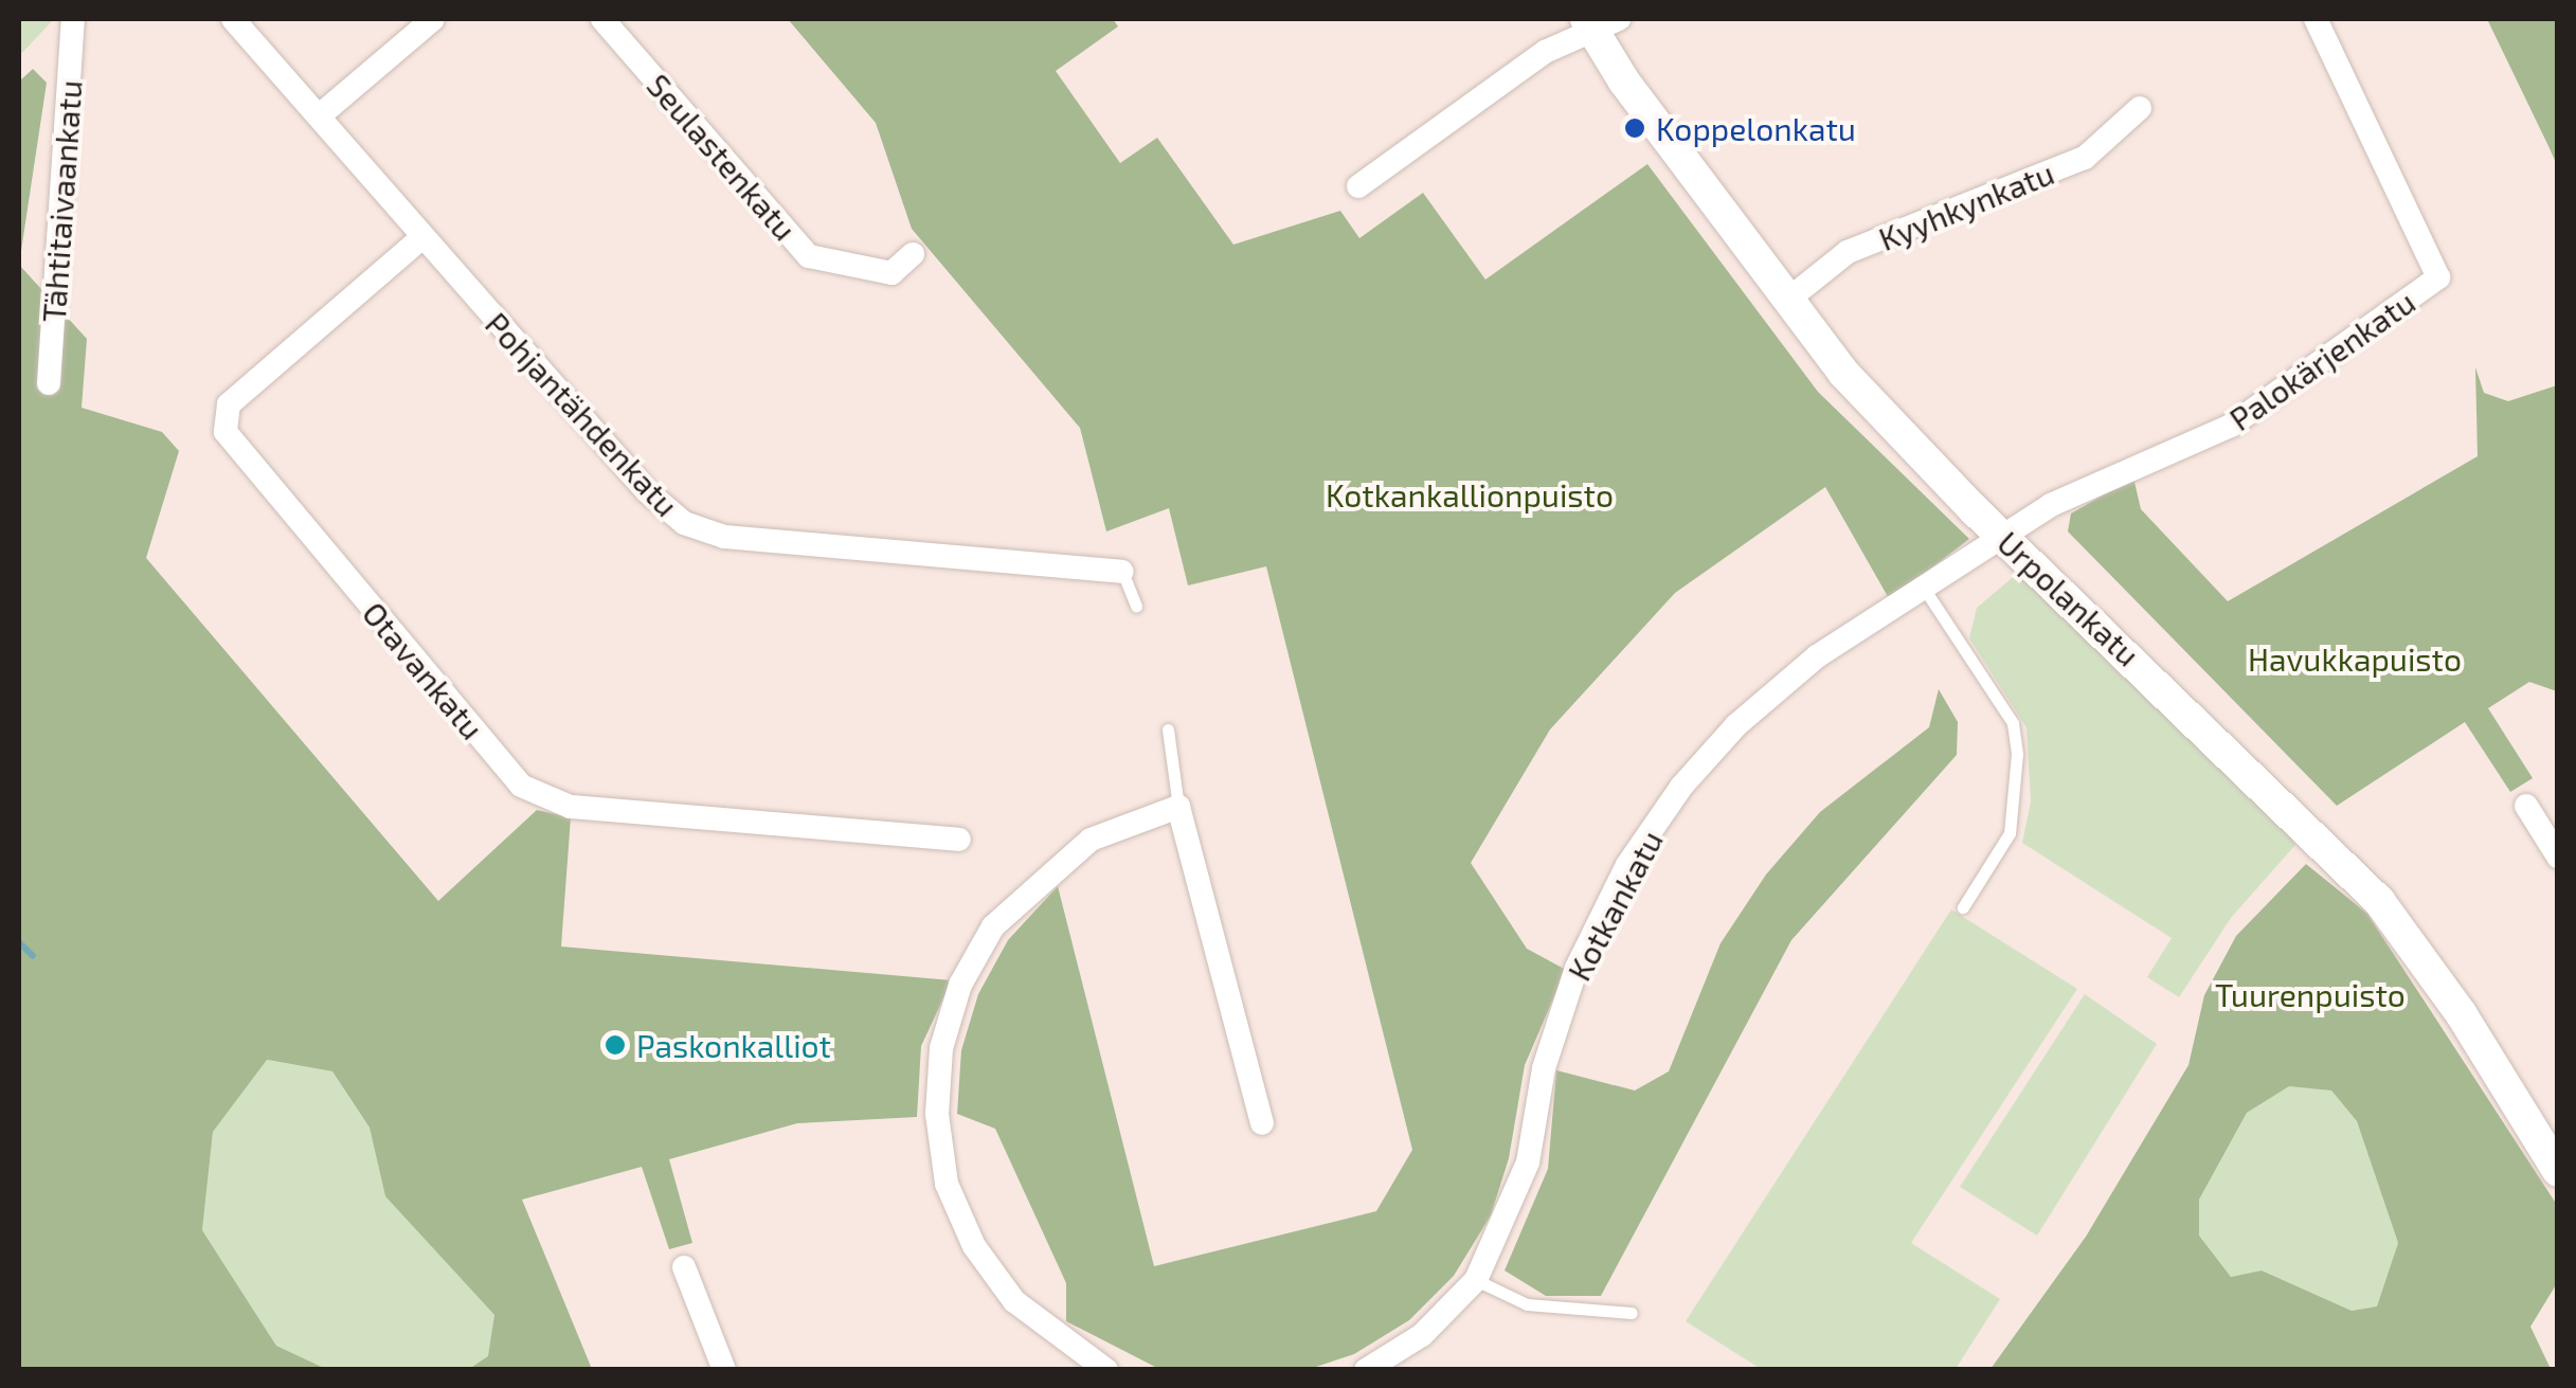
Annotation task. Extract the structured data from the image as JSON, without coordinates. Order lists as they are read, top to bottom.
{
  "streets": {
    "main road": ["Urpolankatu"],
    "street": [
      "Seulastenkatu",
      "Tähtitaivaankatu",
      "Kyyhkynkatu",
      "Palokärjenkatu",
      "Pohjantähdenkatu",
      "Otavankatu",
      "Kotkankatu"
    ]
  },
  "crossings": [
    ["Kyyhkynkatu", "Urpolankatu"],
    ["Palokärjenkatu", "Urpolankatu"],
    ["Palokärjenkatu", "Kotkankatu"],
    ["Pohjantähdenkatu", "Otavankatu"],
    ["Urpolankatu", "Kotkankatu"]
  ],
  "parks": ["Kotkankallionpuisto", "Havukkapuisto", "Tuurenpuisto"],
  "places": ["Koppelonkatu", "Paskonkalliot"]
}
